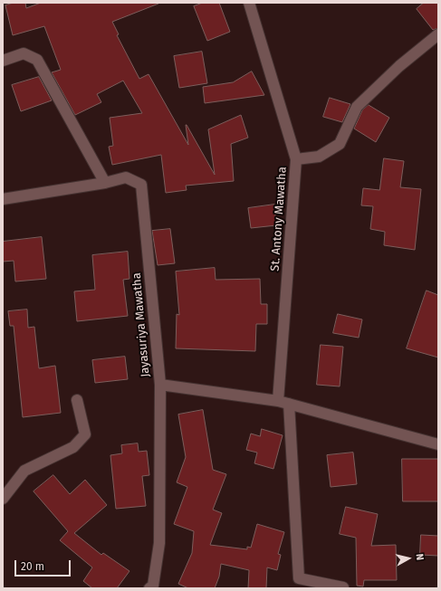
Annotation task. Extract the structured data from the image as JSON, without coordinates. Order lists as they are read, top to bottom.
{
  "streets": {
    "street": ["St. Antony Mawatha", "Jayasuriya Mawatha"]
  },
  "crossings": [
    ["St. Antony Mawatha", "Jayasuriya Mawatha"]
  ],
  "scale_bar": "20 m",
  "north": "right"
}
